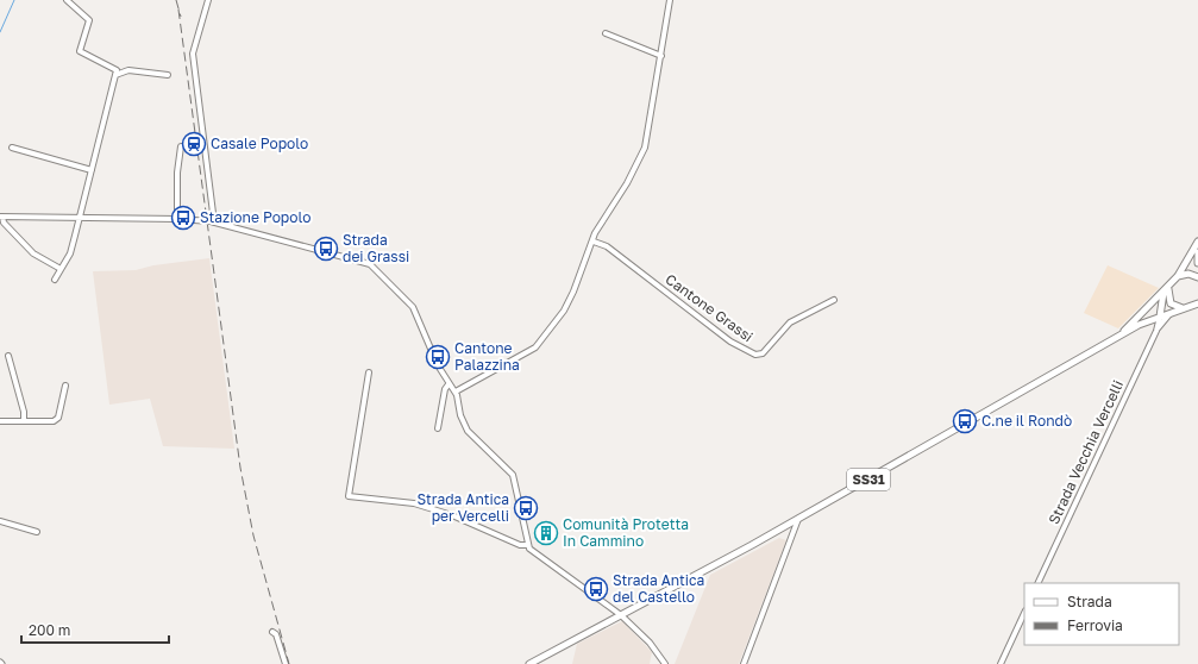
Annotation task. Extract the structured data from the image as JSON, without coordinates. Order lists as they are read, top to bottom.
{
  "streets": {
    "main road": ["SS31"],
    "street": ["Cantone Grassi", "Strada Vecchia Vercelli"]
  },
  "crossings": [
    ["Strada Vecchia Vercelli", "SS31"]
  ],
  "places": {
    "station": ["Casale Popolo"],
    "bus stop": [
      "Stazione Popolo",
      "Strada dei Grassi",
      "Cantone Palazzina",
      "C.ne il Rondò",
      "Strada Antica per Vercelli",
      "Strada Antica del Castello"
    ],
    "building": ["Comunità Protetta In Cammino"]
  },
  "legend": ["Strada", "Ferrovia"],
  "scale_bar": "200 m"
}
